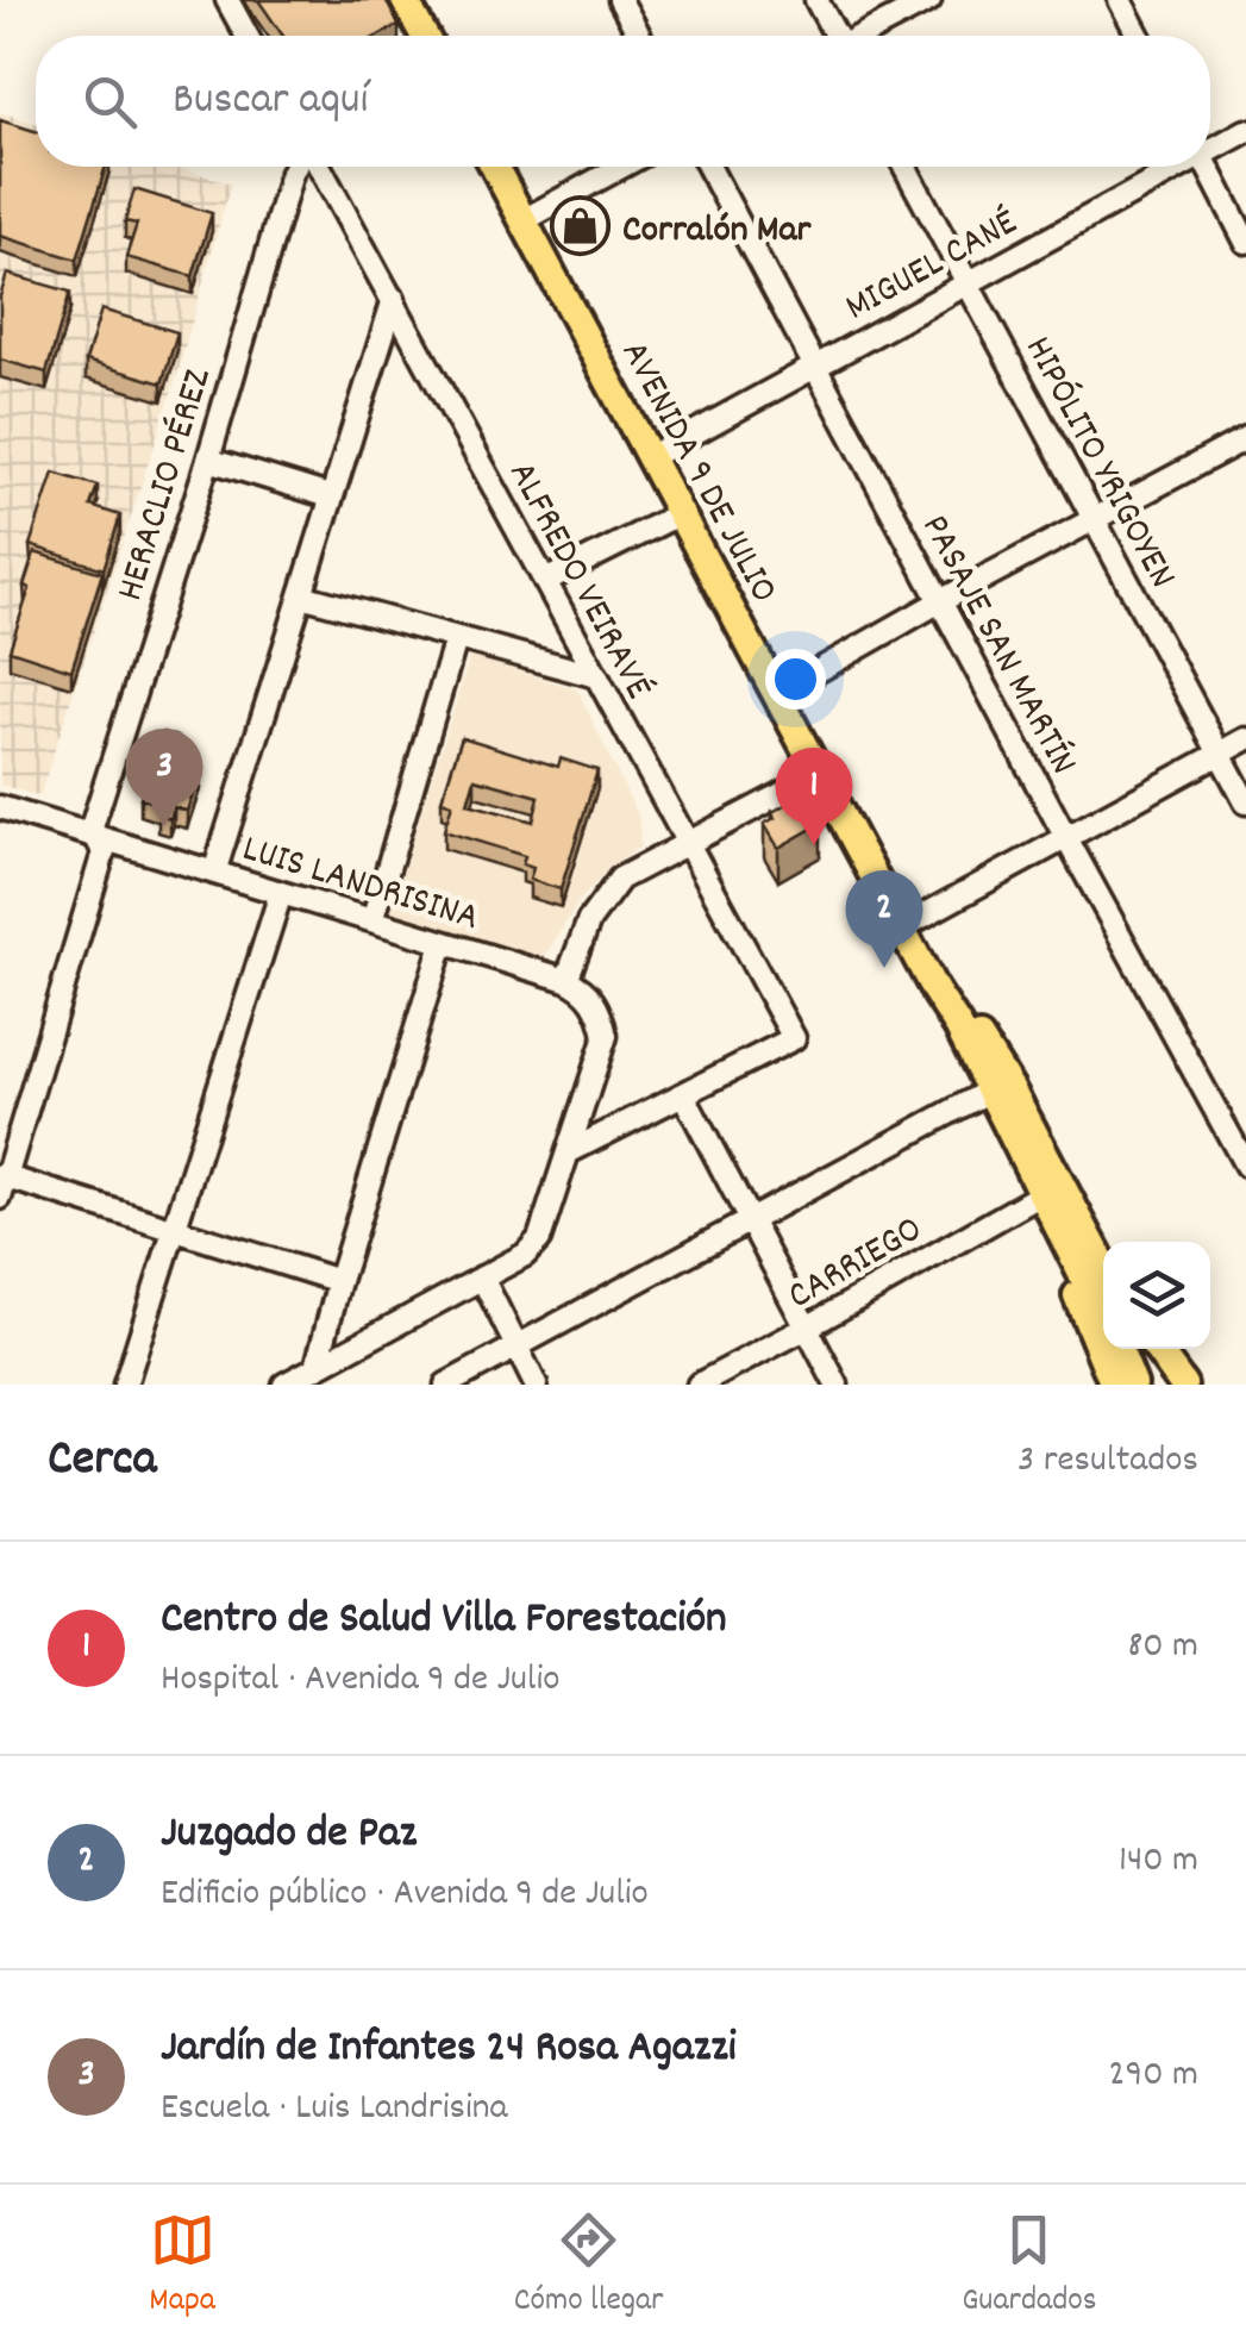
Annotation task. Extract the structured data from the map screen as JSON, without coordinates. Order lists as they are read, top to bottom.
{
  "streets": {
    "main road": ["AVENIDA 9 DE JULIO"],
    "street": [
      "MIGUEL CANÉ",
      "HIPÓLITO YRIGOYEN",
      "HERACLIO PÉREZ",
      "ALFREDO VEIRAVÉ",
      "PASAJE SAN MARTÍN",
      "LUIS LANDRISINA",
      "CARRIEGO"
    ]
  },
  "crossings": [
    ["MIGUEL CANÉ", "HIPÓLITO YRIGOYEN"],
    ["MIGUEL CANÉ", "AVENIDA 9 DE JULIO"],
    ["MIGUEL CANÉ", "PASAJE SAN MARTÍN"],
    ["AVENIDA 9 DE JULIO", "CARRIEGO"],
    ["HERACLIO PÉREZ", "LUIS LANDRISINA"]
  ],
  "places": {
    "shop": ["Corralón Mar"]
  },
  "page": {
    "search": "Buscar aquí",
    "pins": ["3", "1", "2"],
    "heading": ["Cerca", "3 resultados"],
    "list": [
      {
        "mark": "1",
        "name": "Centro de Salud Villa Forestación",
        "note": "Hospital · Avenida 9 de Julio",
        "value": "80 m"
      },
      {
        "mark": "2",
        "name": "Juzgado de Paz",
        "note": "Edificio público · Avenida 9 de Julio",
        "value": "140 m"
      },
      {
        "mark": "3",
        "name": "Jardín de Infantes 24 Rosa Agazzi",
        "note": "Escuela · Luis Landrisina",
        "value": "290 m"
      }
    ],
    "nav": ["Mapa", "Cómo llegar", "Guardados"]
  }
}
